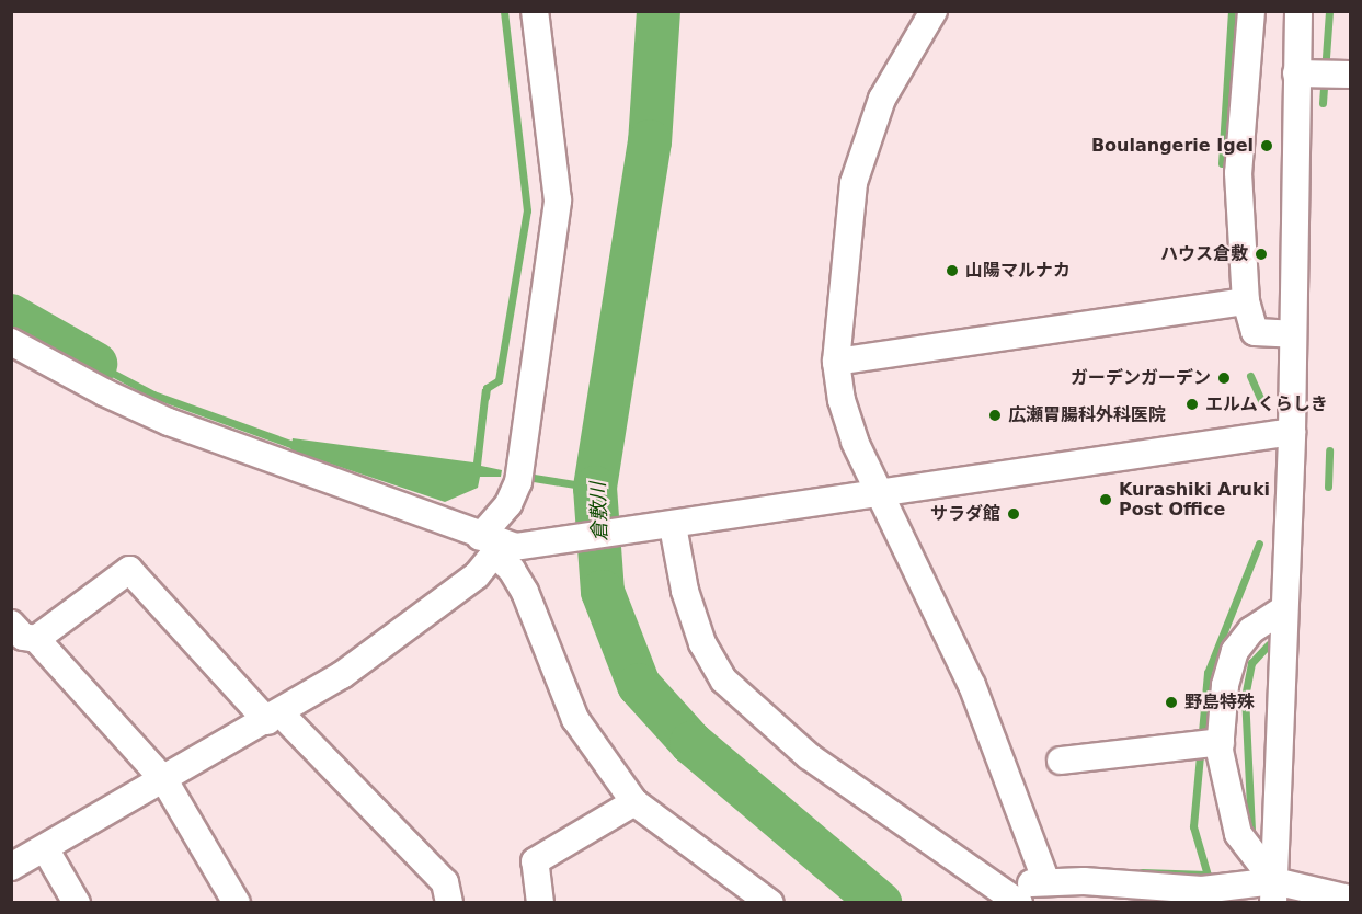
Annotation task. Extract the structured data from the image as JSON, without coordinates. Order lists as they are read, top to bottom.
{
  "water": ["倉敷川"],
  "places": [
    "Boulangerie Igel",
    "ハウス倉敷",
    "山陽マルナカ",
    "ガーデンガーデン",
    "エルムくらしき",
    "広瀬胃腸科外科医院",
    "Kurashiki Aruki Post Office",
    "サラダ館",
    "野島特殊"
  ]
}
